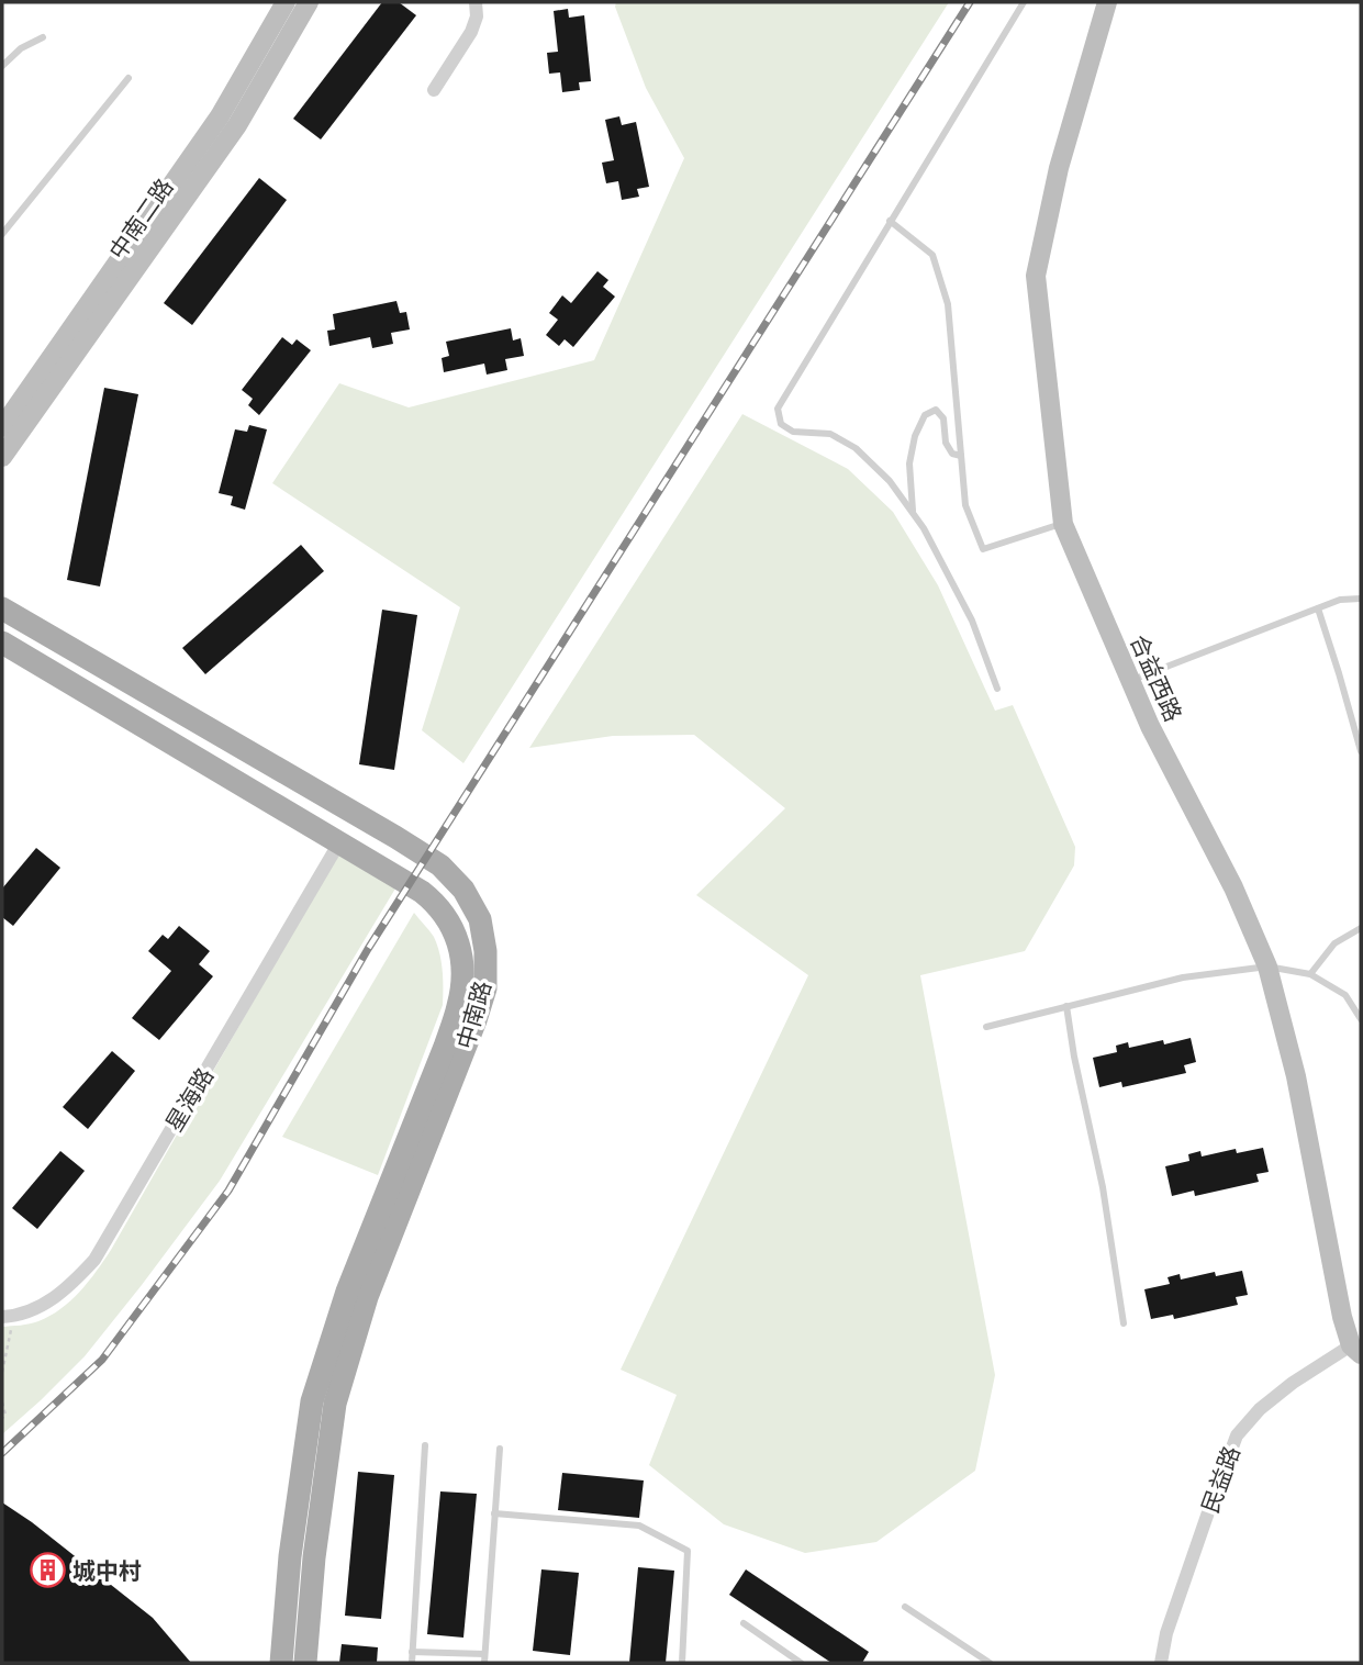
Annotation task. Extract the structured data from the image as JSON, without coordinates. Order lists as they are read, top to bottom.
{
  "streets": {
    "main road": ["中南路"],
    "street": [
      "中南二路",
      "合益西路",
      "星海路",
      "民益路"
    ]
  },
  "crossings": [
    ["合益西路", "民益路"],
    ["中南路", "星海路"]
  ],
  "places": {
    "building": ["城中村"]
  }
}
